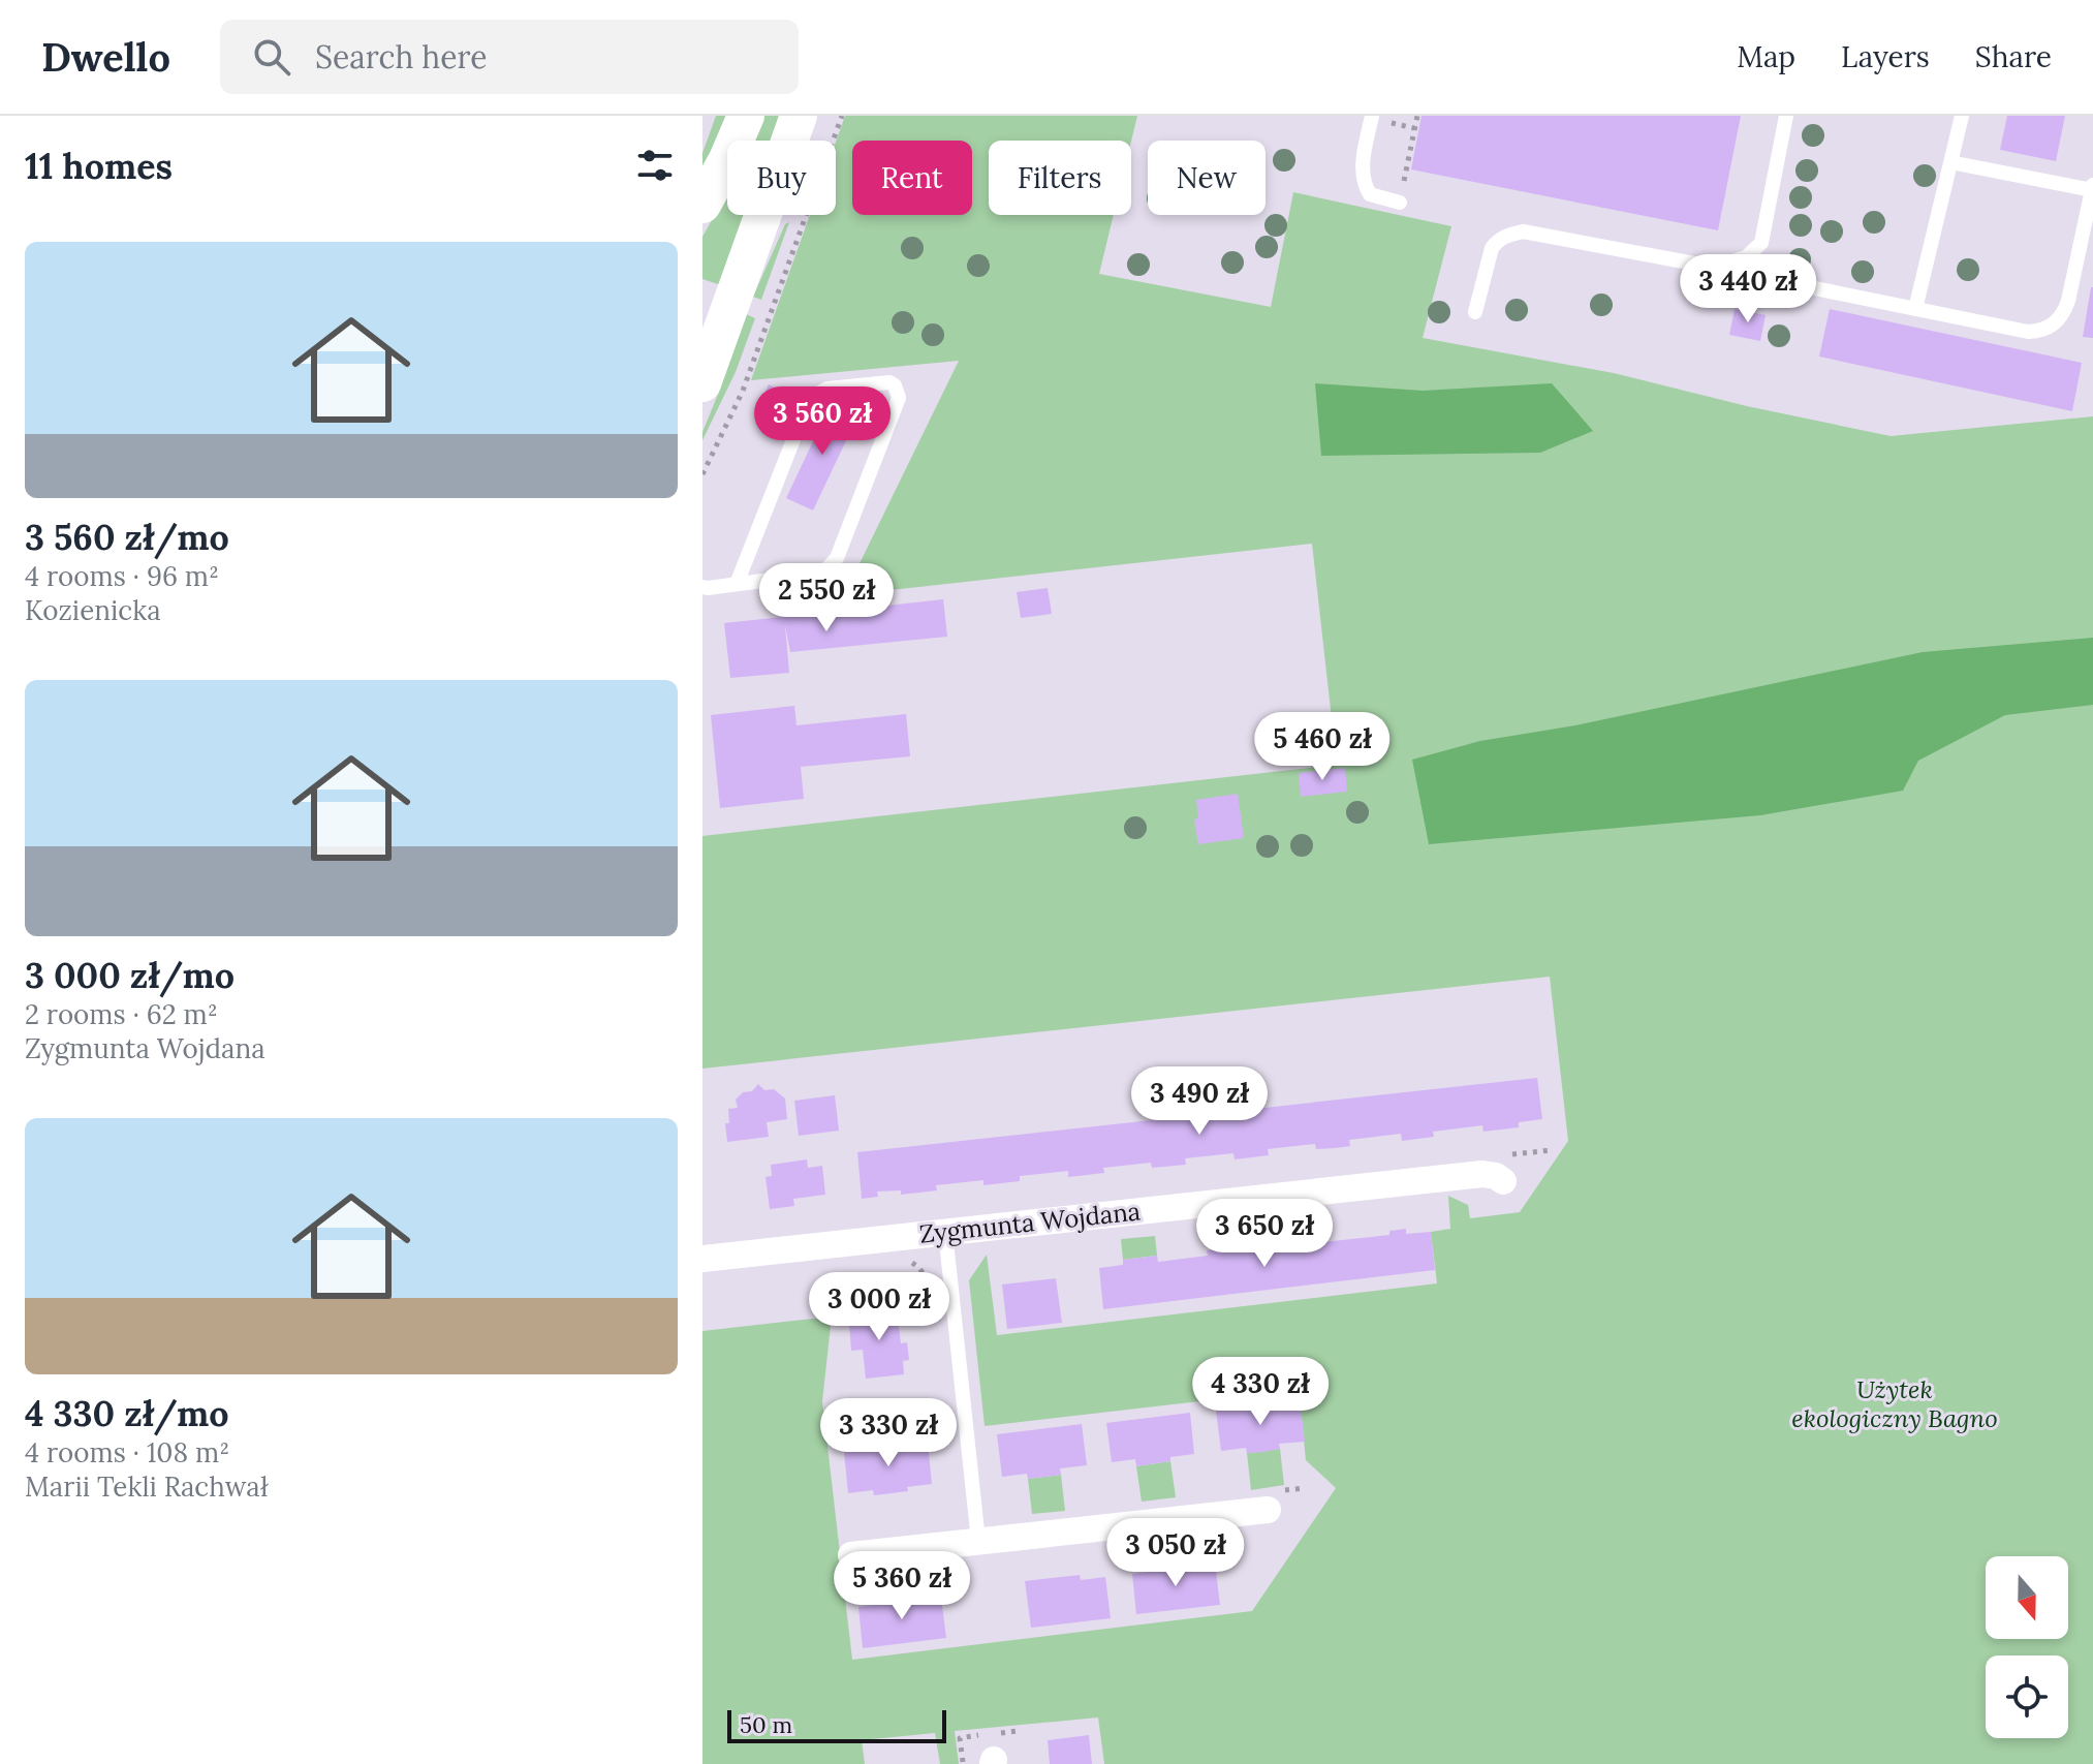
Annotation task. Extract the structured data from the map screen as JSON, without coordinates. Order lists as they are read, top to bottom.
{
  "streets": {
    "street": ["Zygmunta Wojdana"]
  },
  "parks": ["Użytek ekologiczny Bagno"],
  "scale_bar": "50 m",
  "north": "bottom",
  "page": {
    "header": "Dwello",
    "search": "Search here",
    "nav": ["Map", "Layers", "Share"],
    "heading": "11 homes",
    "chip": [
      "Buy",
      "Rent",
      "Filters",
      "New"
    ],
    "list": [
      {
        "name": "3 560 zł/mo",
        "note": "4 rooms · 96 m² · Kozienicka"
      },
      {
        "name": "3 000 zł/mo",
        "note": "2 rooms · 62 m² · Zygmunta Wojdana"
      },
      {
        "name": "4 330 zł/mo",
        "note": "4 rooms · 108 m² · Marii Tekli Rachwał"
      }
    ],
    "price": [
      "3 440 zł",
      "3 560 zł",
      "2 550 zł",
      "5 460 zł",
      "3 490 zł",
      "3 650 zł",
      "3 000 zł",
      "4 330 zł",
      "3 330 zł",
      "3 050 zł",
      "5 360 zł"
    ],
    "scale": "50 m"
  }
}
